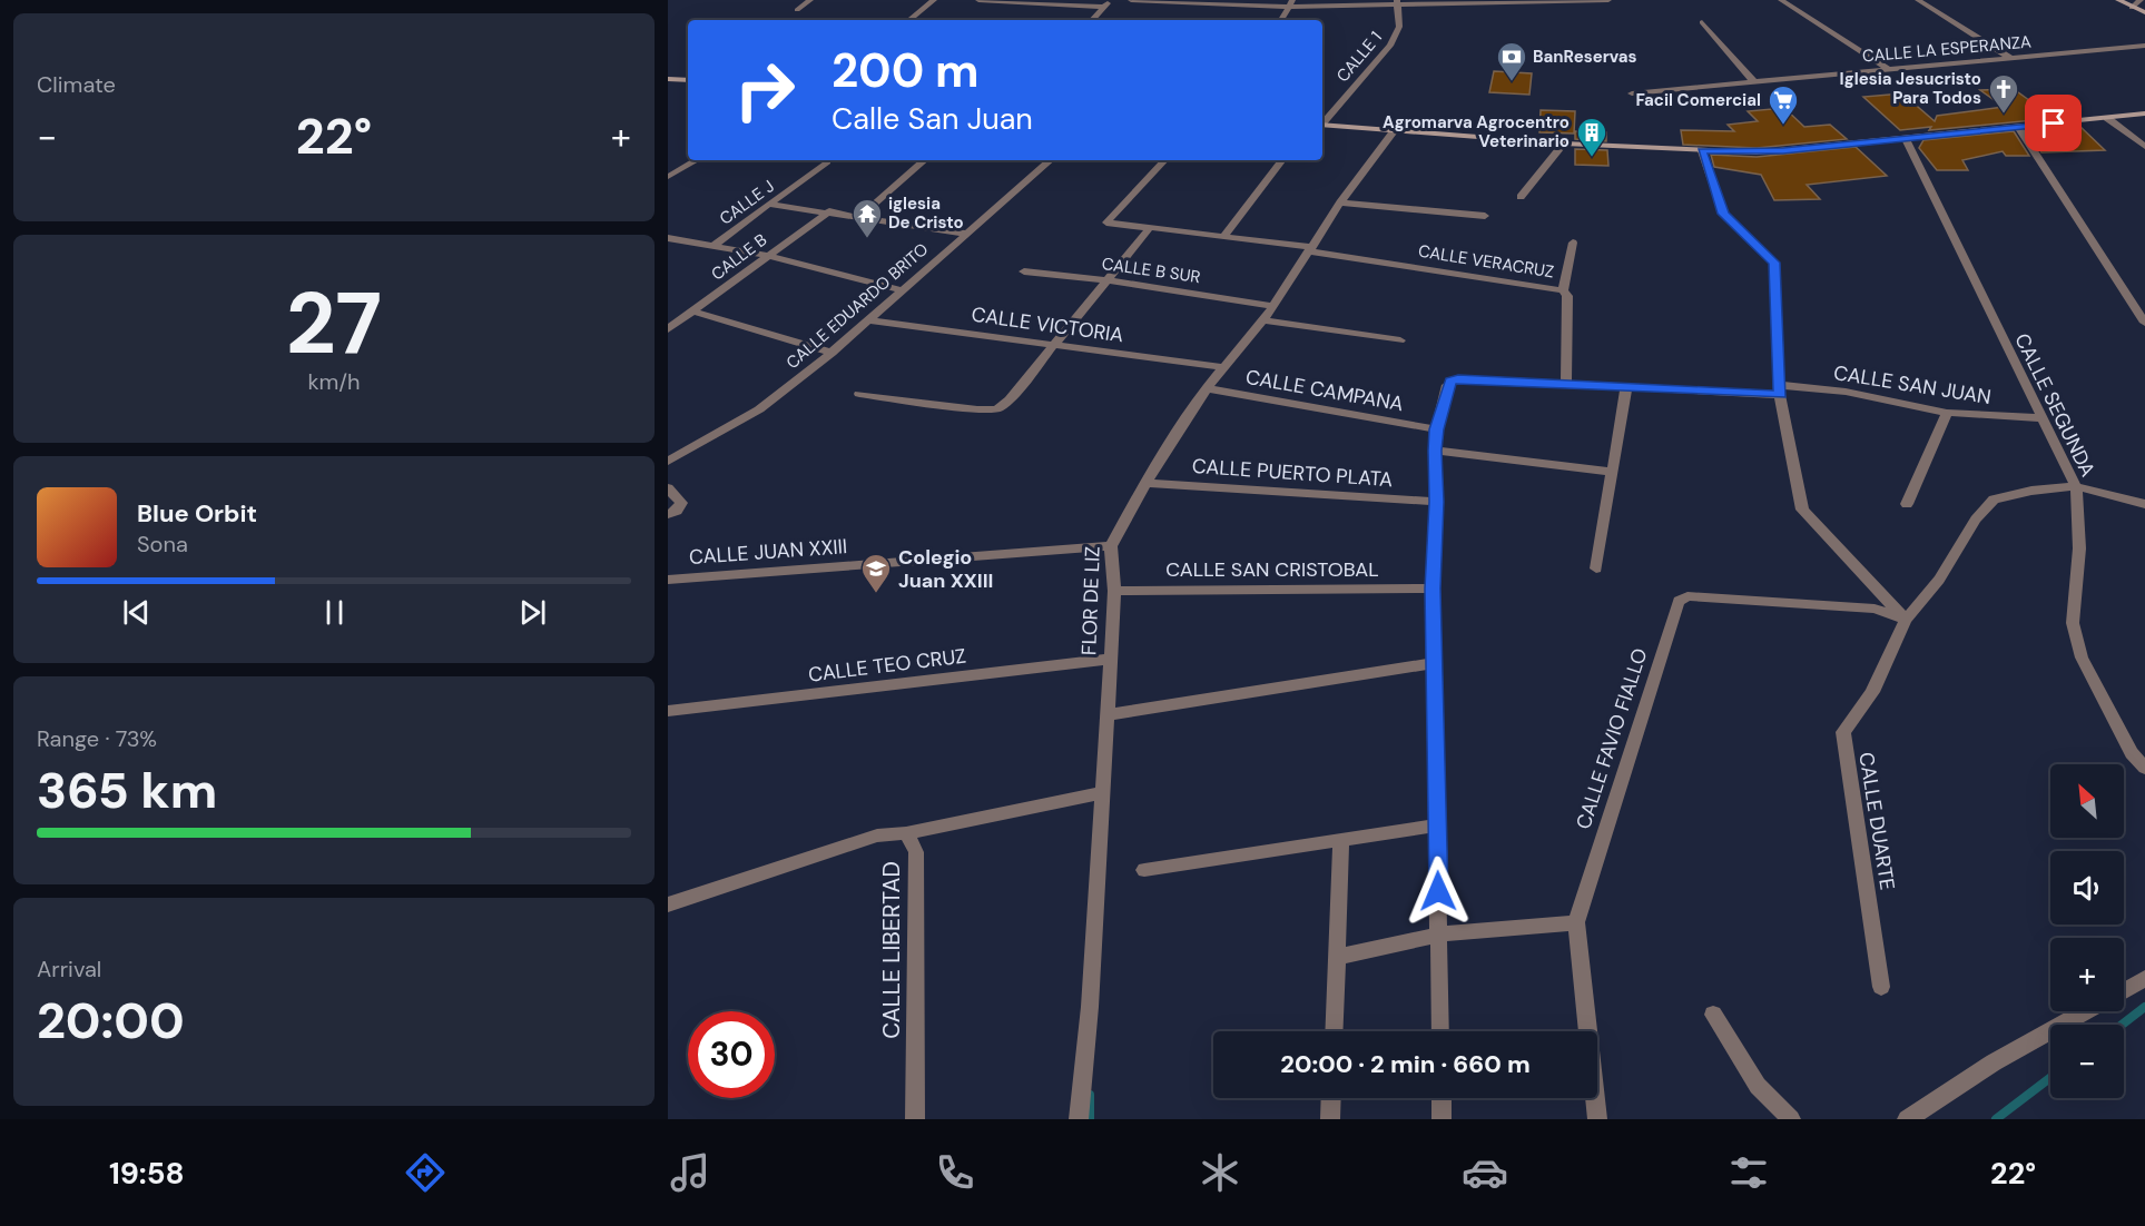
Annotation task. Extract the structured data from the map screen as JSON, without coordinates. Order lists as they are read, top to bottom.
{
  "streets": {
    "street": [
      "CALLE LA ESPERANZA",
      "CALLE 1",
      "CALLE J",
      "CALLE B",
      "CALLE VERACRUZ",
      "CALLE B SUR",
      "CALLE EDUARDO BRITO",
      "CALLE VICTORIA",
      "CALLE SAN JUAN",
      "CALLE CAMPANA",
      "CALLE SEGUNDA",
      "CALLE PUERTO PLATA",
      "CALLE JUAN XXIII",
      "CALLE SAN CRISTOBAL",
      "FLOR DE LIZ",
      "CALLE TEO CRUZ",
      "CALLE FAVIO FIALLO",
      "CALLE DUARTE",
      "CALLE LIBERTAD"
    ]
  },
  "crossings": [
    ["CALLE VERACRUZ", "CALLE SAN JUAN"],
    ["CALLE VERACRUZ", "FLOR DE LIZ"],
    ["CALLE B SUR", "FLOR DE LIZ"],
    ["CALLE EDUARDO BRITO", "CALLE VICTORIA"],
    ["CALLE VICTORIA", "FLOR DE LIZ"],
    ["CALLE SAN JUAN", "CALLE CAMPANA"],
    ["CALLE SAN JUAN", "CALLE SEGUNDA"],
    ["CALLE CAMPANA", "FLOR DE LIZ"],
    ["CALLE SEGUNDA", "CALLE DUARTE"],
    ["CALLE PUERTO PLATA", "FLOR DE LIZ"],
    ["CALLE JUAN XXIII", "FLOR DE LIZ"],
    ["CALLE SAN CRISTOBAL", "FLOR DE LIZ"],
    ["FLOR DE LIZ", "CALLE TEO CRUZ"],
    ["CALLE FAVIO FIALLO", "CALLE DUARTE"]
  ],
  "places": {
    "bank": ["BanReservas"],
    "church": ["Iglesia Jesucristo Para Todos"],
    "supermarket": ["Facil Comercial"],
    "building": ["Agromarva Agrocentro Veterinario"],
    "temple": ["iglesia De Cristo"],
    "school or university": ["Colegio Juan XXIII"]
  },
  "north": "top left",
  "page": {
    "tile": [
      "Climate",
      ["27", "km/h"],
      ["Range · 73%", "365 km"],
      ["Arrival", "20:00"]
    ],
    "turn": ["200 m", "Calle San Juan"],
    "heat": ["−", "22°", "+"],
    "song": ["Blue Orbit", "Sona"],
    "map_buttons": ["+", "−"],
    "limit": "30",
    "trip": "20:00 · 2 min · 660 m",
    "tabs": ["19:58", "22°"]
  }
}
